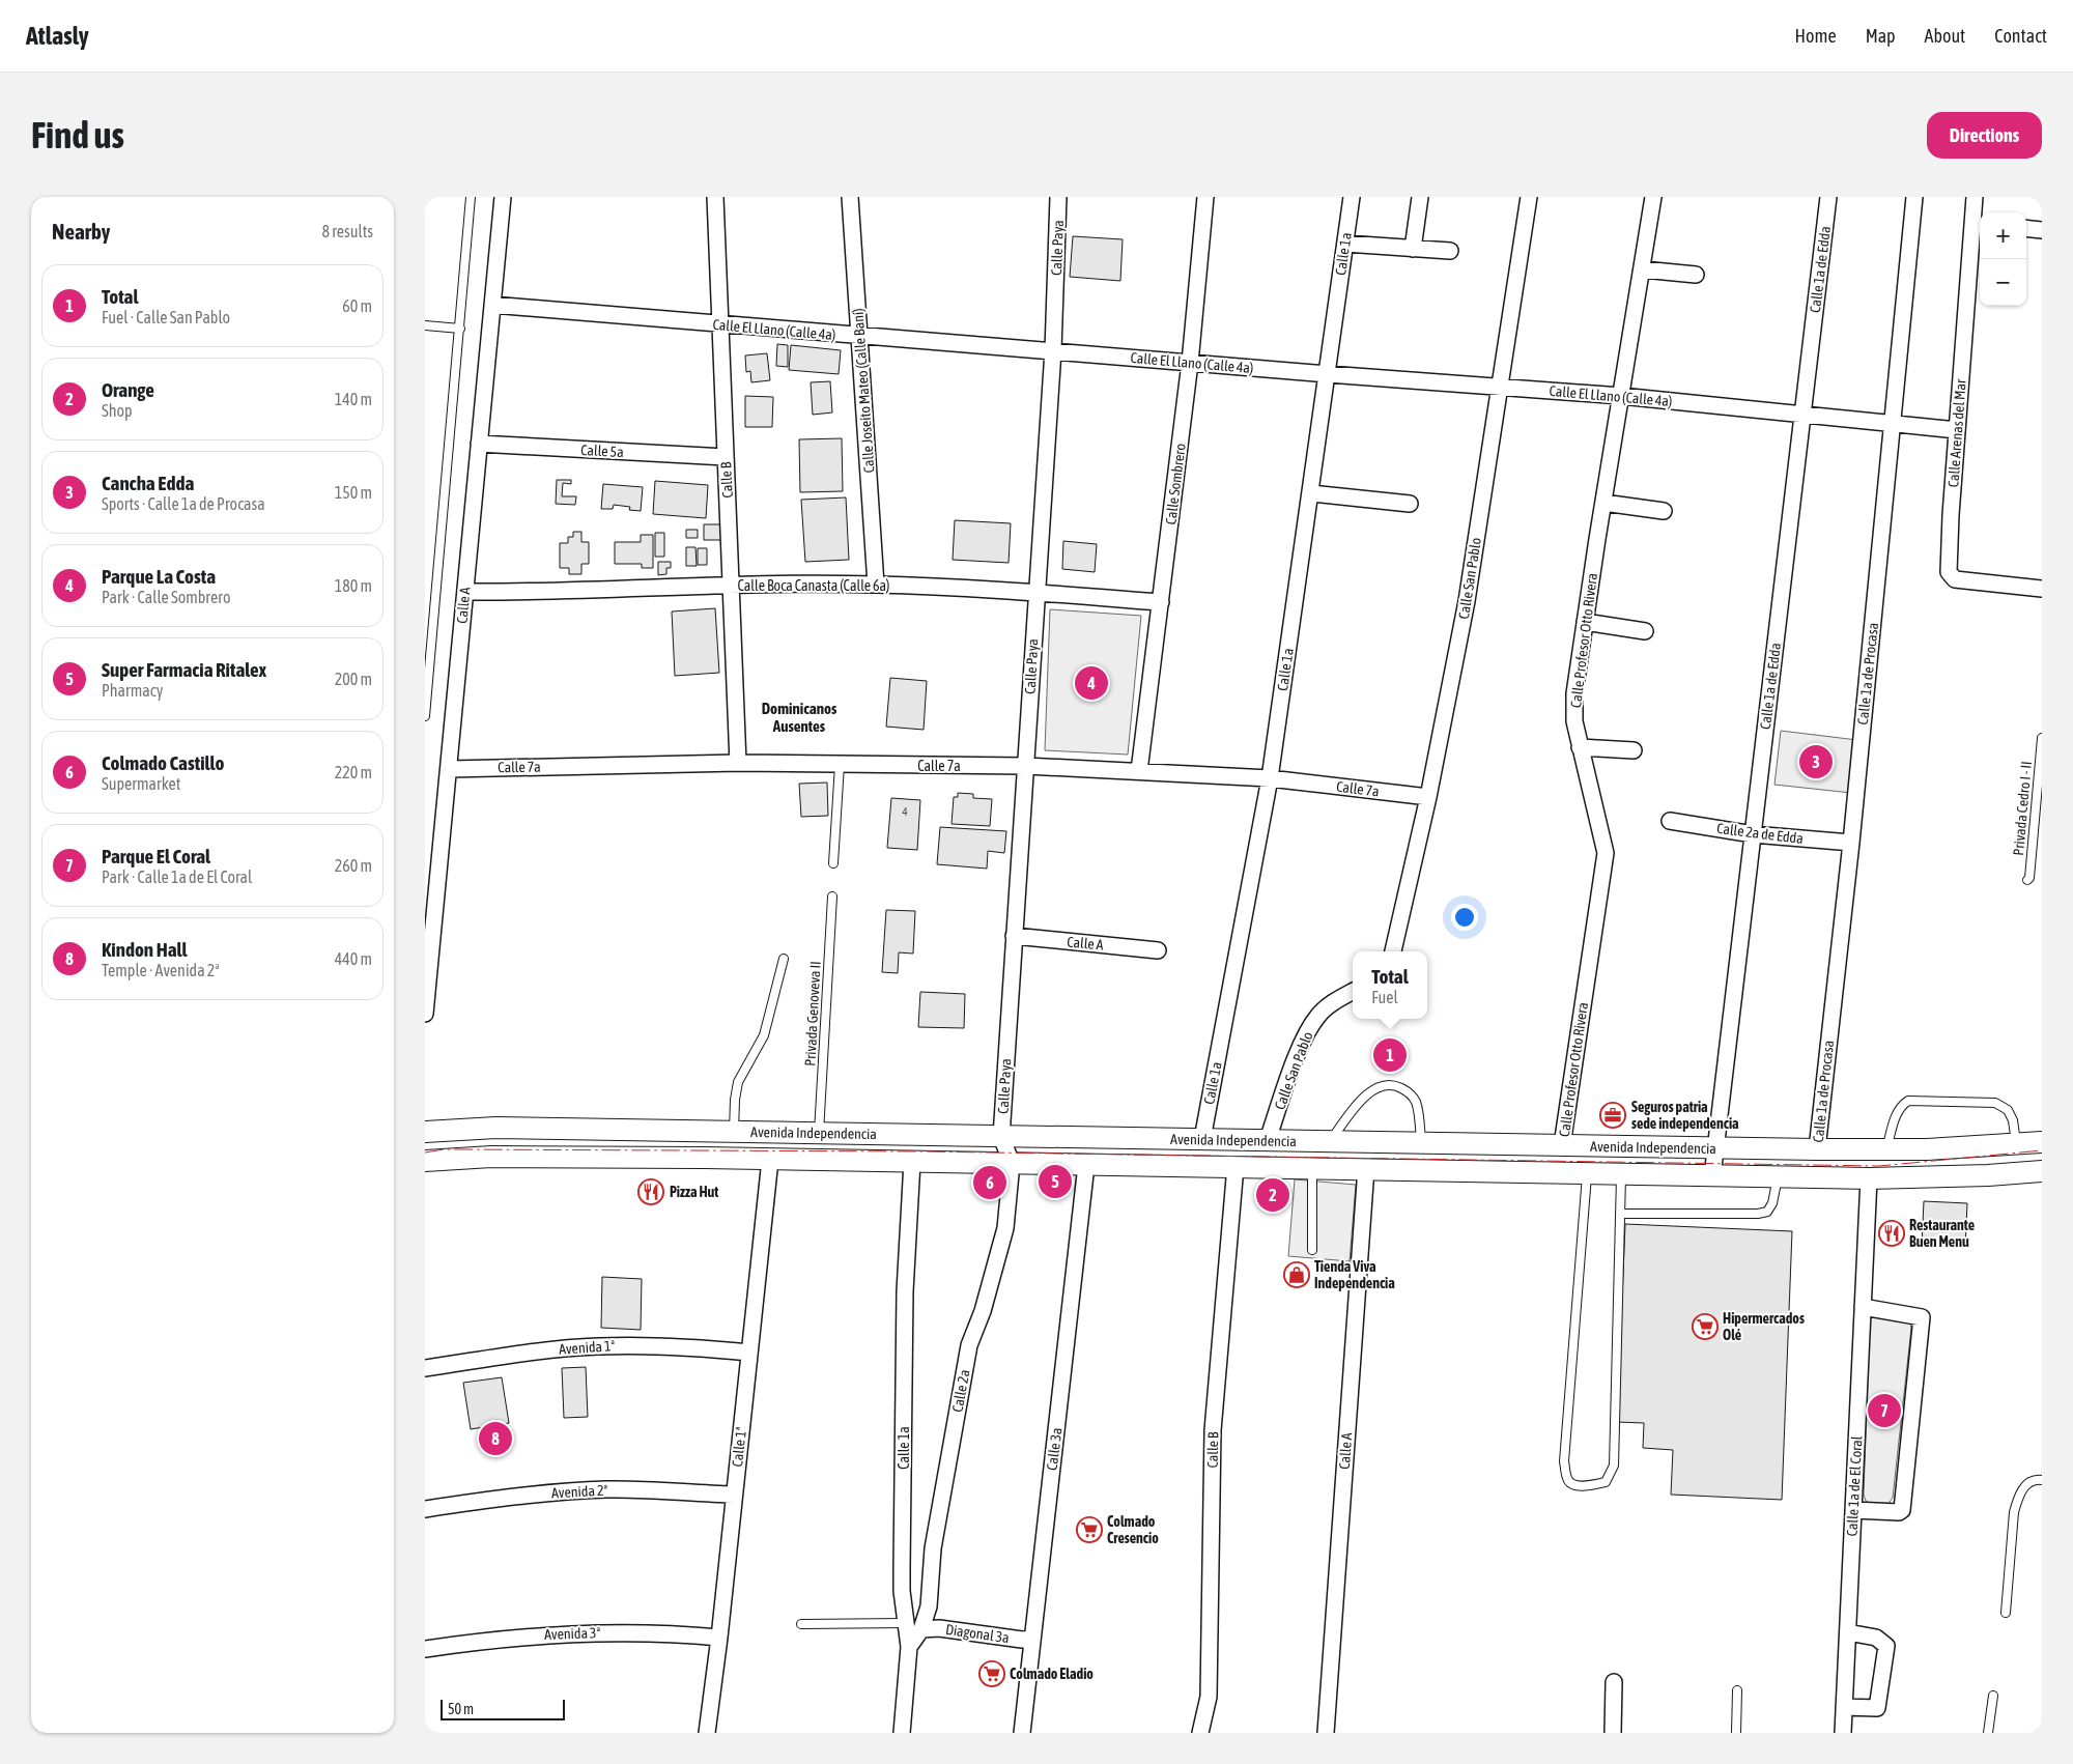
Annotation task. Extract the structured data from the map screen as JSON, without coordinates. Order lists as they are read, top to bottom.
{
  "streets": {
    "main road": ["Avenida Independencia"],
    "street": [
      "Calle Paya",
      "Calle 1a",
      "Calle 1a de Edda",
      "Calle El Llano (Calle 4a)",
      "Calle Joseíto Mateo (Calle Baní)",
      "Calle Arenas del Mar",
      "Calle 5a",
      "Calle B",
      "Calle Sombrero",
      "Calle San Pablo",
      "Calle Boca Canasta (Calle 6a)",
      "Calle A",
      "Calle Profesor Otto Rivera",
      "Calle 1a de Procasa",
      "Calle 7a",
      "Calle 2a de Edda",
      "Avenida 1ª",
      "Calle 2a",
      "Calle 1ª",
      "Calle 3a",
      "Calle 1a de El Coral",
      "Avenida 2ª",
      "Avenida 3ª",
      "Diagonal 3a"
    ],
    "lane": ["Privada Cedro I - II", "Privada Genoveva II"]
  },
  "crossings": [
    ["Calle Paya", "Calle El Llano (Calle 4a)"],
    ["Calle Paya", "Calle Boca Canasta (Calle 6a)"],
    ["Calle Paya", "Calle A"],
    ["Calle Paya", "Calle 7a"],
    ["Calle Paya", "Avenida Independencia"],
    ["Calle Paya", "Calle 2a"],
    ["Calle 1a", "Calle El Llano (Calle 4a)"],
    ["Calle 1a", "Calle 7a"],
    ["Calle 1a", "Avenida Independencia"],
    ["Calle 1a", "Calle 2a"],
    ["Calle 1a de Edda", "Calle El Llano (Calle 4a)"],
    ["Calle 1a de Edda", "Calle 2a de Edda"],
    ["Calle 1a de Edda", "Avenida Independencia"],
    ["Calle El Llano (Calle 4a)", "Calle Joseíto Mateo (Calle Baní)"],
    ["Calle El Llano (Calle 4a)", "Calle Arenas del Mar"],
    ["Calle El Llano (Calle 4a)", "Calle B"],
    ["Calle El Llano (Calle 4a)", "Calle Sombrero"],
    ["Calle El Llano (Calle 4a)", "Calle San Pablo"],
    ["Calle El Llano (Calle 4a)", "Calle A"],
    ["Calle El Llano (Calle 4a)", "Calle Profesor Otto Rivera"],
    ["Calle El Llano (Calle 4a)", "Calle 1a de Procasa"],
    ["Calle Joseíto Mateo (Calle Baní)", "Calle Boca Canasta (Calle 6a)"],
    ["Calle 5a", "Calle B"],
    ["Calle 5a", "Calle A"],
    ["Calle B", "Calle Boca Canasta (Calle 6a)"],
    ["Calle B", "Calle 7a"],
    ["Calle B", "Avenida Independencia"],
    ["Calle Sombrero", "Calle Boca Canasta (Calle 6a)"],
    ["Calle Sombrero", "Calle 7a"],
    ["Calle San Pablo", "Calle 7a"],
    ["Calle San Pablo", "Avenida Independencia"],
    ["Calle Boca Canasta (Calle 6a)", "Calle A"],
    ["Calle A", "Calle 7a"],
    ["Calle A", "Avenida Independencia"],
    ["Calle Profesor Otto Rivera", "Avenida Independencia"],
    ["Calle 1a de Procasa", "Calle 2a de Edda"],
    ["Calle 1a de Procasa", "Avenida Independencia"],
    ["Privada Genoveva II", "Avenida Independencia"],
    ["Avenida Independencia", "Calle 2a"],
    ["Avenida Independencia", "Calle 1ª"],
    ["Avenida Independencia", "Calle 3a"],
    ["Avenida Independencia", "Calle 1a de El Coral"],
    ["Avenida 1ª", "Calle 1ª"],
    ["Calle 2a", "Diagonal 3a"],
    ["Calle 1ª", "Avenida 2ª"],
    ["Calle 1ª", "Avenida 3ª"],
    ["Calle 3a", "Diagonal 3a"]
  ],
  "districts": ["Dominicanos Ausentes"],
  "places": {
    "office": ["Seguros patria sede independencia"],
    "restaurant": ["Pizza Hut", "Restaurante Buen Menu"],
    "shop": ["Tienda Viva Independencia"],
    "supermarket": ["Hipermercados Olé", "Colmado Cresencio", "Colmado Eladio"]
  },
  "house_numbers": ["4"],
  "scale_bar": "50 m",
  "page": {
    "header": "Atlasly",
    "nav": [
      "Home",
      "Map",
      "About",
      "Contact"
    ],
    "buttons": "Directions",
    "title": "Find us",
    "heading": ["Nearby", "8 results"],
    "map_buttons": ["+", "−"],
    "list": [
      {
        "mark": "1",
        "name": "Total",
        "note": "Fuel · Calle San Pablo",
        "value": "60 m"
      },
      {
        "mark": "2",
        "name": "Orange",
        "note": "Shop",
        "value": "140 m"
      },
      {
        "mark": "3",
        "name": "Cancha Edda",
        "note": "Sports · Calle 1a de Procasa",
        "value": "150 m"
      },
      {
        "mark": "4",
        "name": "Parque La Costa",
        "note": "Park · Calle Sombrero",
        "value": "180 m"
      },
      {
        "mark": "5",
        "name": "Super Farmacia Ritalex",
        "note": "Pharmacy",
        "value": "200 m"
      },
      {
        "mark": "6",
        "name": "Colmado Castillo",
        "note": "Supermarket",
        "value": "220 m"
      },
      {
        "mark": "7",
        "name": "Parque El Coral",
        "note": "Park · Calle 1a de El Coral",
        "value": "260 m"
      },
      {
        "mark": "8",
        "name": "Kindon Hall",
        "note": "Temple · Avenida 2ª",
        "value": "440 m"
      }
    ],
    "pins": [
      "4",
      "3",
      "1",
      "5",
      "6",
      "2",
      "7",
      "8"
    ],
    "popup": ["Total", "Fuel"],
    "scale": "50 m"
  }
}
